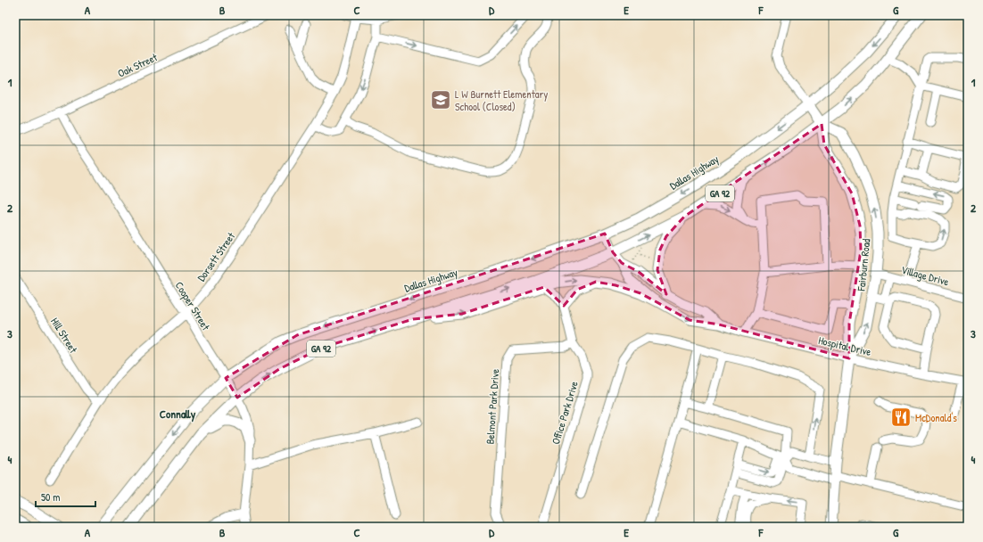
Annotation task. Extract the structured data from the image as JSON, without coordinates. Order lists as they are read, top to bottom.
{
  "streets": {
    "main road": ["Dallas Highway", "GA 92", "Fairburn Road"],
    "street": [
      "Oak Street",
      "Dorsett Street",
      "Village Drive",
      "Cooper Street",
      "Hill Street",
      "Hospital Drive",
      "Belmont Park Drive",
      "Office Park Drive"
    ]
  },
  "crossings": [
    ["Oak Street", "Cooper Street"],
    ["Dallas Highway", "GA 92"],
    ["Dallas Highway", "Fairburn Road"],
    ["Dallas Highway", "Cooper Street"],
    ["Dallas Highway", "Hospital Drive"],
    ["GA 92", "Fairburn Road"],
    ["GA 92", "Cooper Street"],
    ["GA 92", "Hospital Drive"],
    ["Dorsett Street", "Cooper Street"],
    ["Dorsett Street", "Hill Street"],
    ["Fairburn Road", "Village Drive"],
    ["Fairburn Road", "Hospital Drive"],
    ["Belmont Park Drive", "Office Park Drive"]
  ],
  "districts": ["Connally"],
  "places": {
    "school or university": ["L W Burnett Elementary School (Closed)"],
    "restaurant": ["McDonald's"]
  },
  "scale_bar": "50 m",
  "grid": {
    "columns": [
      "A",
      "B",
      "C",
      "D",
      "E",
      "F",
      "G"
    ],
    "rows": [
      "1",
      "2",
      "3",
      "4"
    ]
  }
}
